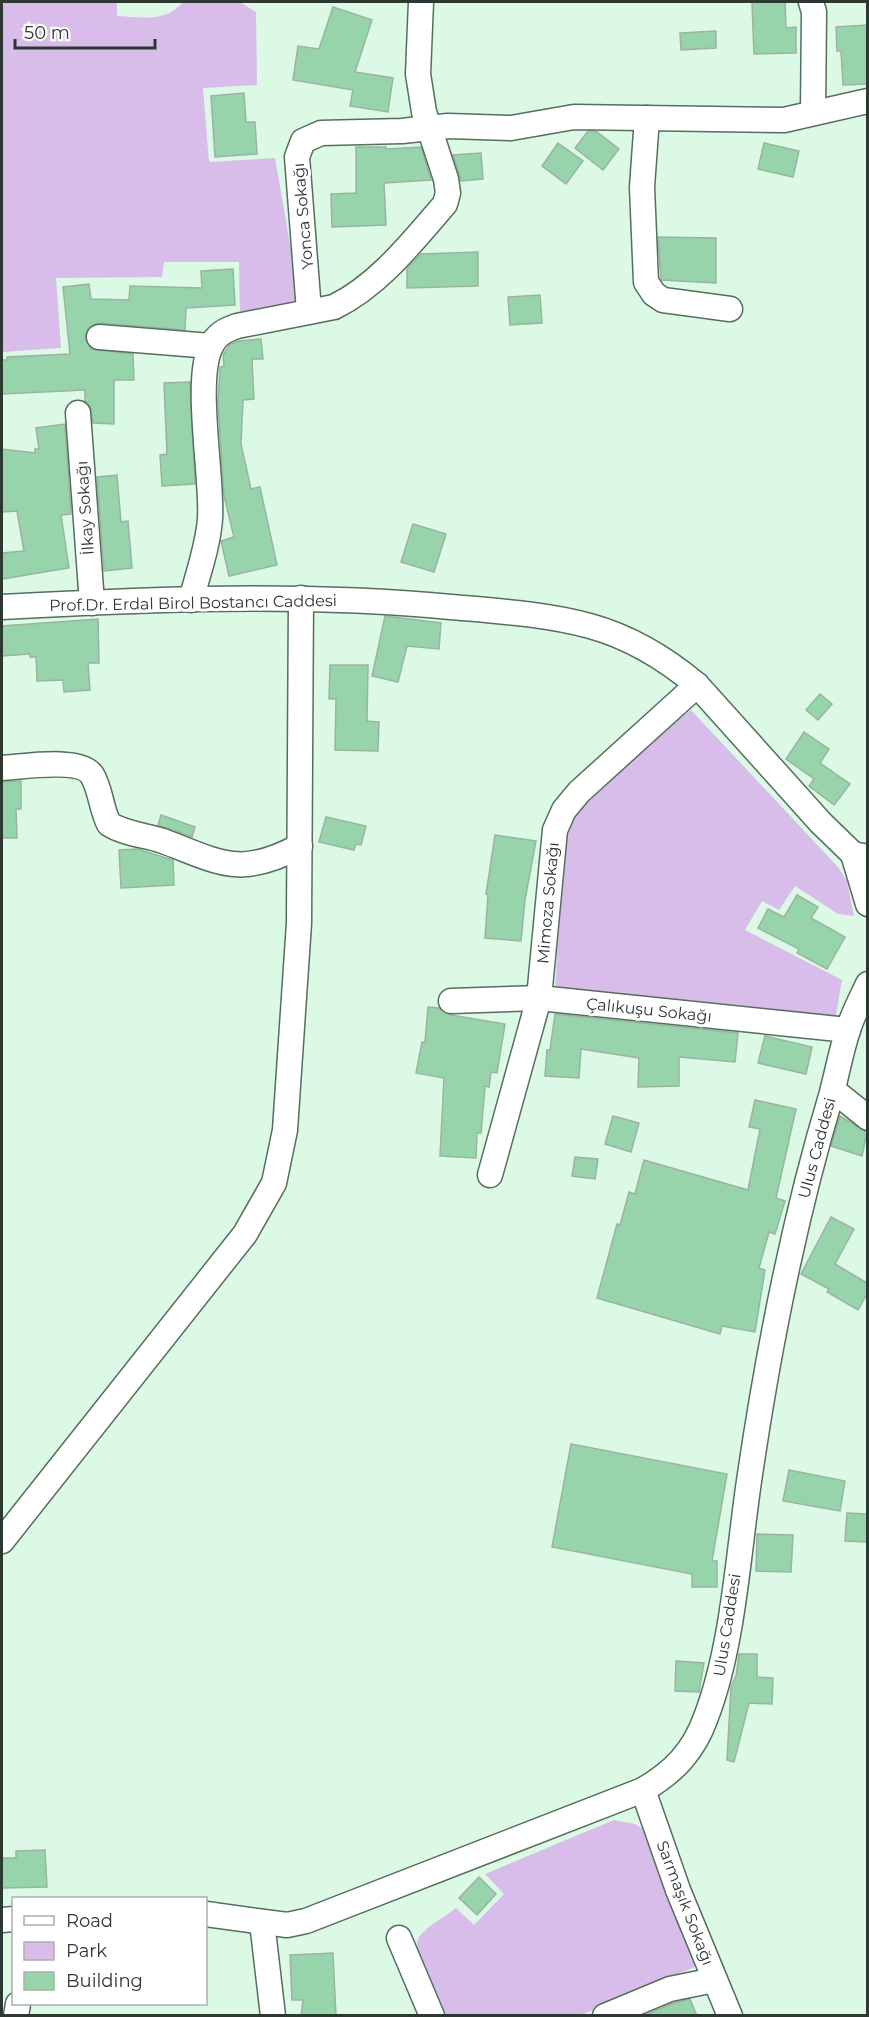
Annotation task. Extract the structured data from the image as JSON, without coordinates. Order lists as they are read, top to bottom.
{
  "streets": {
    "street": [
      "Yonca Sokağı",
      "İlkay Sokağı",
      "Prof.Dr. Erdal Birol Bostancı Caddesi",
      "Mimoza Sokağı",
      "Çalıkuşu Sokağı",
      "Ulus Caddesi",
      "Sarmaşık Sokağı"
    ]
  },
  "crossings": [
    ["İlkay Sokağı", "Prof.Dr. Erdal Birol Bostancı Caddesi"],
    ["Prof.Dr. Erdal Birol Bostancı Caddesi", "Mimoza Sokağı"],
    ["Mimoza Sokağı", "Çalıkuşu Sokağı"],
    ["Çalıkuşu Sokağı", "Ulus Caddesi"],
    ["Ulus Caddesi", "Sarmaşık Sokağı"]
  ],
  "legend": ["Road", "Park", "Building"],
  "scale_bar": "50 m"
}
